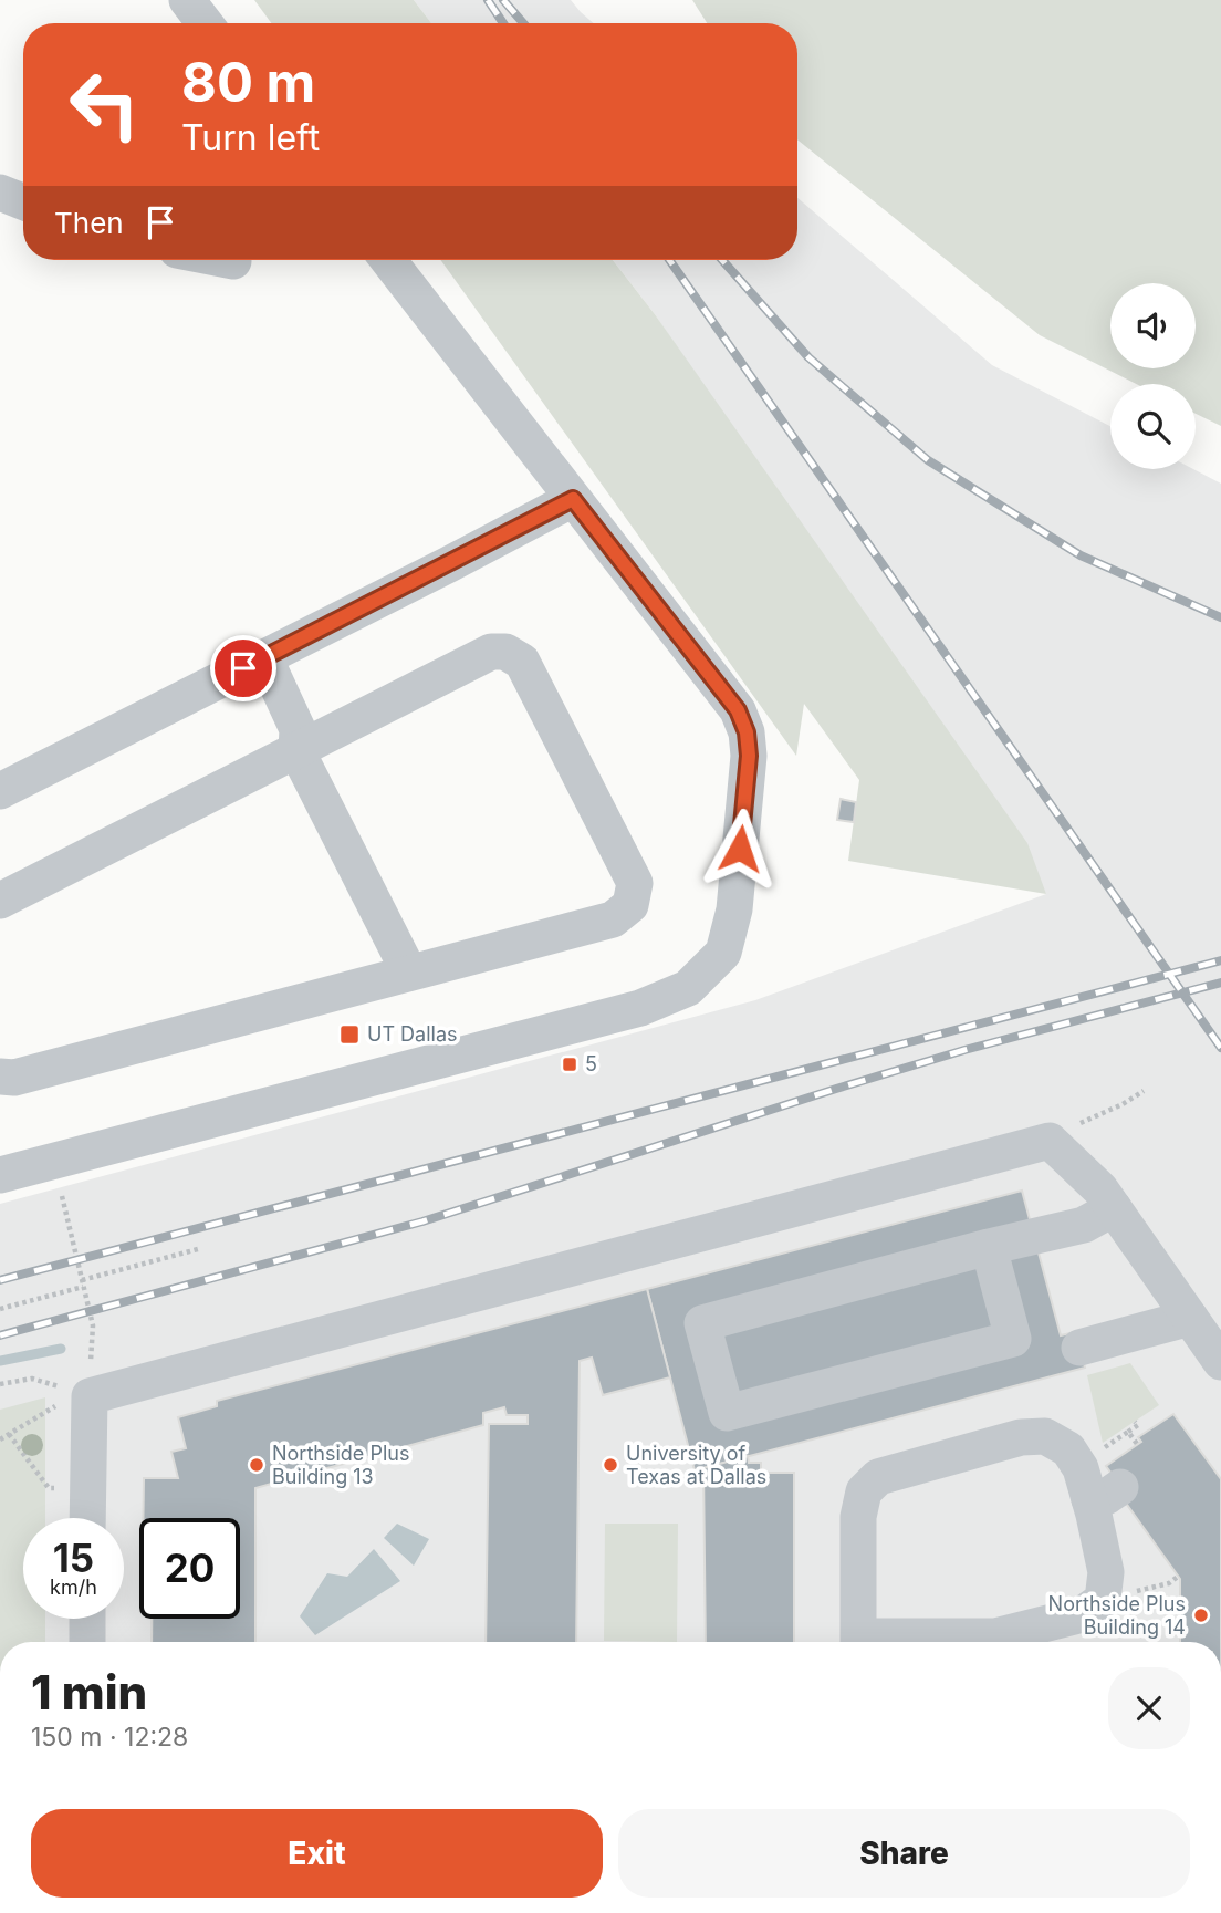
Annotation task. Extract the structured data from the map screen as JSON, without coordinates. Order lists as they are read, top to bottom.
{
  "places": {
    "transit": ["UT Dallas", "5"],
    "other": ["Northside Plus Building 13", "University of Texas at Dallas", "Northside Plus Building 14"]
  },
  "page": {
    "turn": ["80 m", "Turn left"],
    "then": "Then",
    "speed": "15 km/h",
    "limit": "20",
    "heading": ["1 min", "150 m · 12:28"],
    "buttons": ["Exit", "Share"]
  }
}
